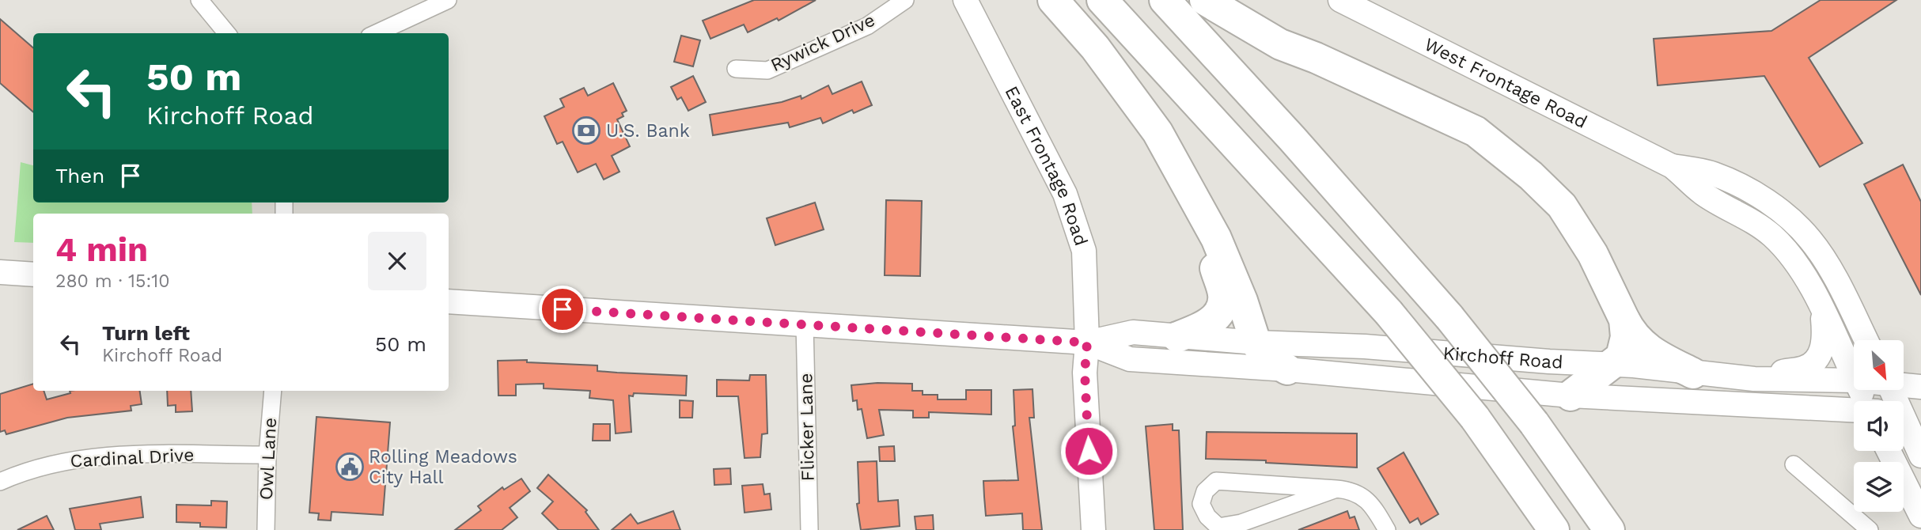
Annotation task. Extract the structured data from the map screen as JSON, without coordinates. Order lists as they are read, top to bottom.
{
  "streets": {
    "main road": ["West Frontage Road", "East Frontage Road", "Kirchoff Road"],
    "street": [
      "Rywick Drive",
      "Flicker Lane",
      "Cardinal Drive",
      "Owl Lane"
    ]
  },
  "crossings": [
    ["East Frontage Road", "Kirchoff Road"],
    ["Kirchoff Road", "Flicker Lane"],
    ["Cardinal Drive", "Owl Lane"]
  ],
  "places": {
    "bank": ["U.S. Bank"],
    "public building": ["Rolling Meadows City Hall"]
  },
  "north": "bottom right",
  "page": {
    "turn": ["50 m", "Kirchoff Road"],
    "then": "Then",
    "heading": ["4 min", "280 m · 15:10"],
    "list": [
      {
        "name": "Turn left",
        "note": "Kirchoff Road",
        "value": "50 m"
      }
    ]
  }
}
